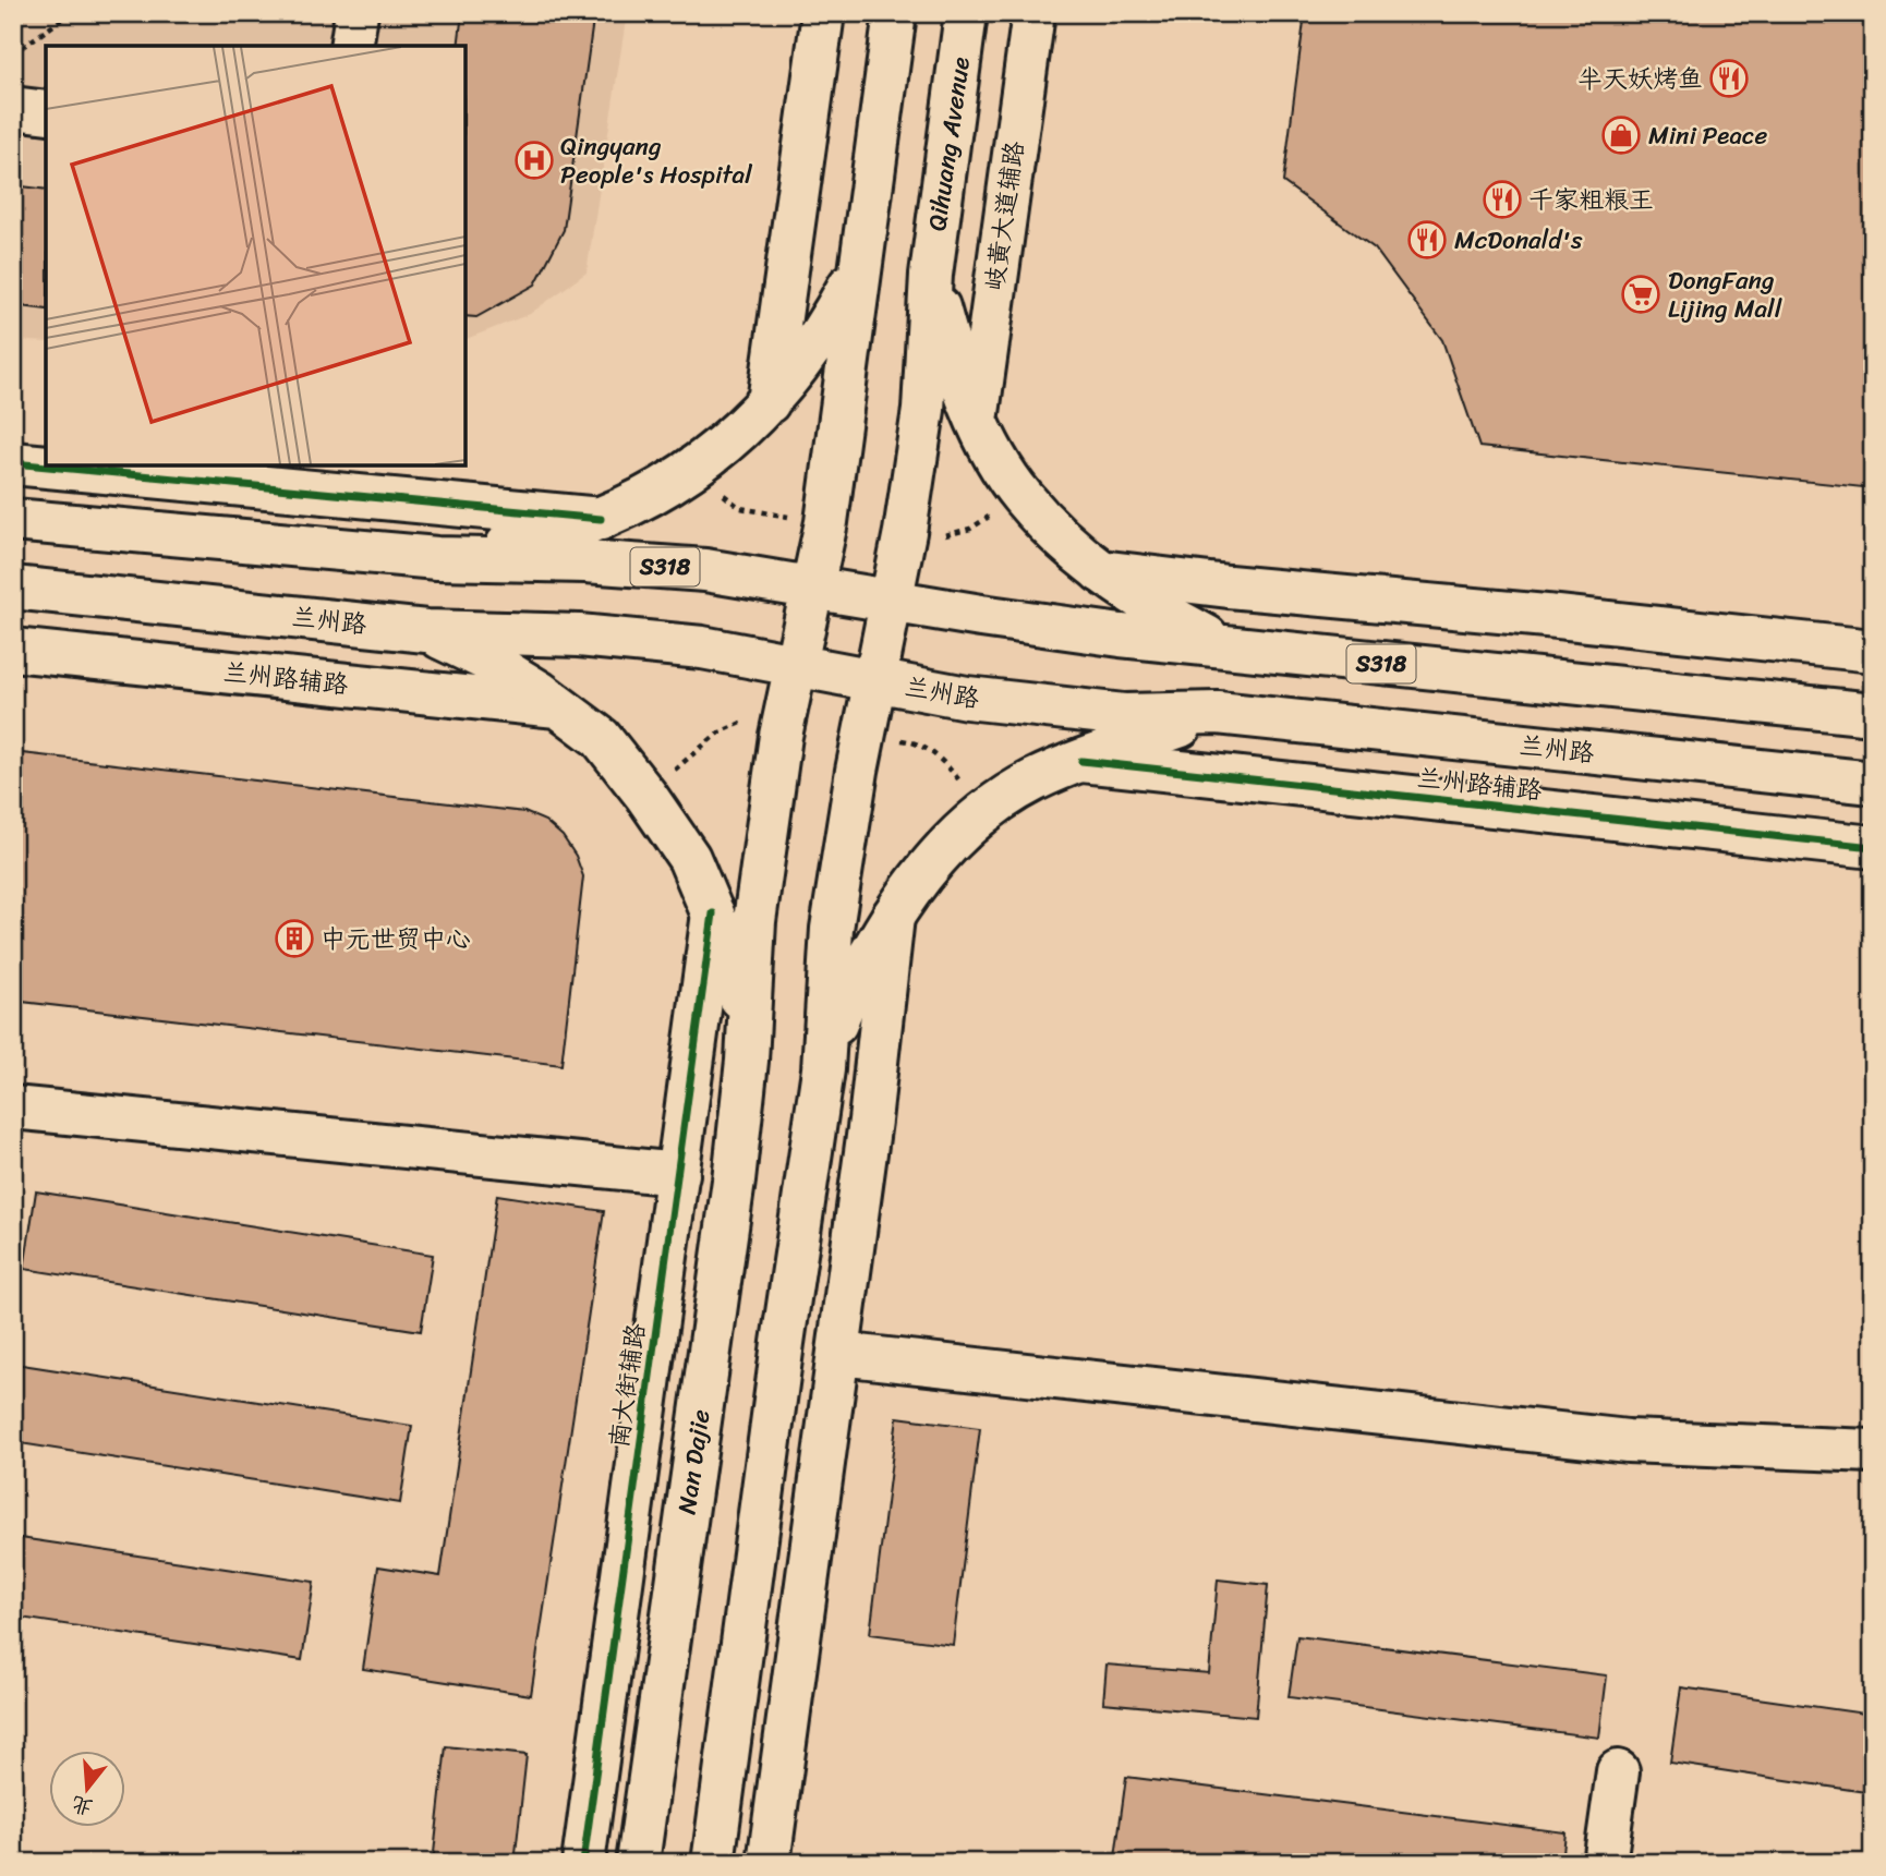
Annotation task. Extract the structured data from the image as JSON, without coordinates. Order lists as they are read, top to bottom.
{
  "streets": {
    "main road": [
      "Qihuang Avenue",
      "岐黄大道辅路",
      "S318",
      "兰州路",
      "兰州路辅路",
      "南大街辅路",
      "Nan Dajie"
    ]
  },
  "crossings": [
    ["Qihuang Avenue", "S318"],
    ["Qihuang Avenue", "兰州路"]
  ],
  "places": {
    "restaurant": ["半天妖烤鱼", "千家粗粮王", "McDonald's"],
    "shop": ["Mini Peace"],
    "hospital": ["Qingyang People's Hospital"],
    "supermarket": ["DongFang Lijing Mall"],
    "building": ["中元世贸中心"]
  },
  "north": "bottom"
}
